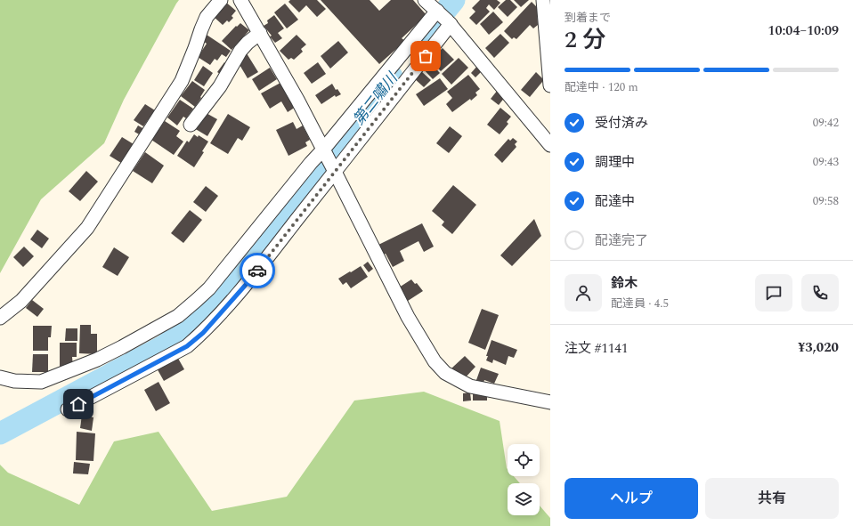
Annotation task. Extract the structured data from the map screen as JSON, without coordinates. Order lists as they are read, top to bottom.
{
  "water": ["第二嘯川"],
  "page": {
    "heading": ["2 分", "到着まで", "10:04–10:09"],
    "panel": [
      "鈴木",
      "配達員 · 4.5",
      "注文 #1141",
      "¥3,020"
    ],
    "bar": "配達中 · 120 m",
    "list": [
      ["受付済み", "09:42"],
      ["調理中", "09:43"],
      ["配達中", "09:58"],
      "配達完了"
    ],
    "buttons": ["ヘルプ", "共有"]
  }
}
